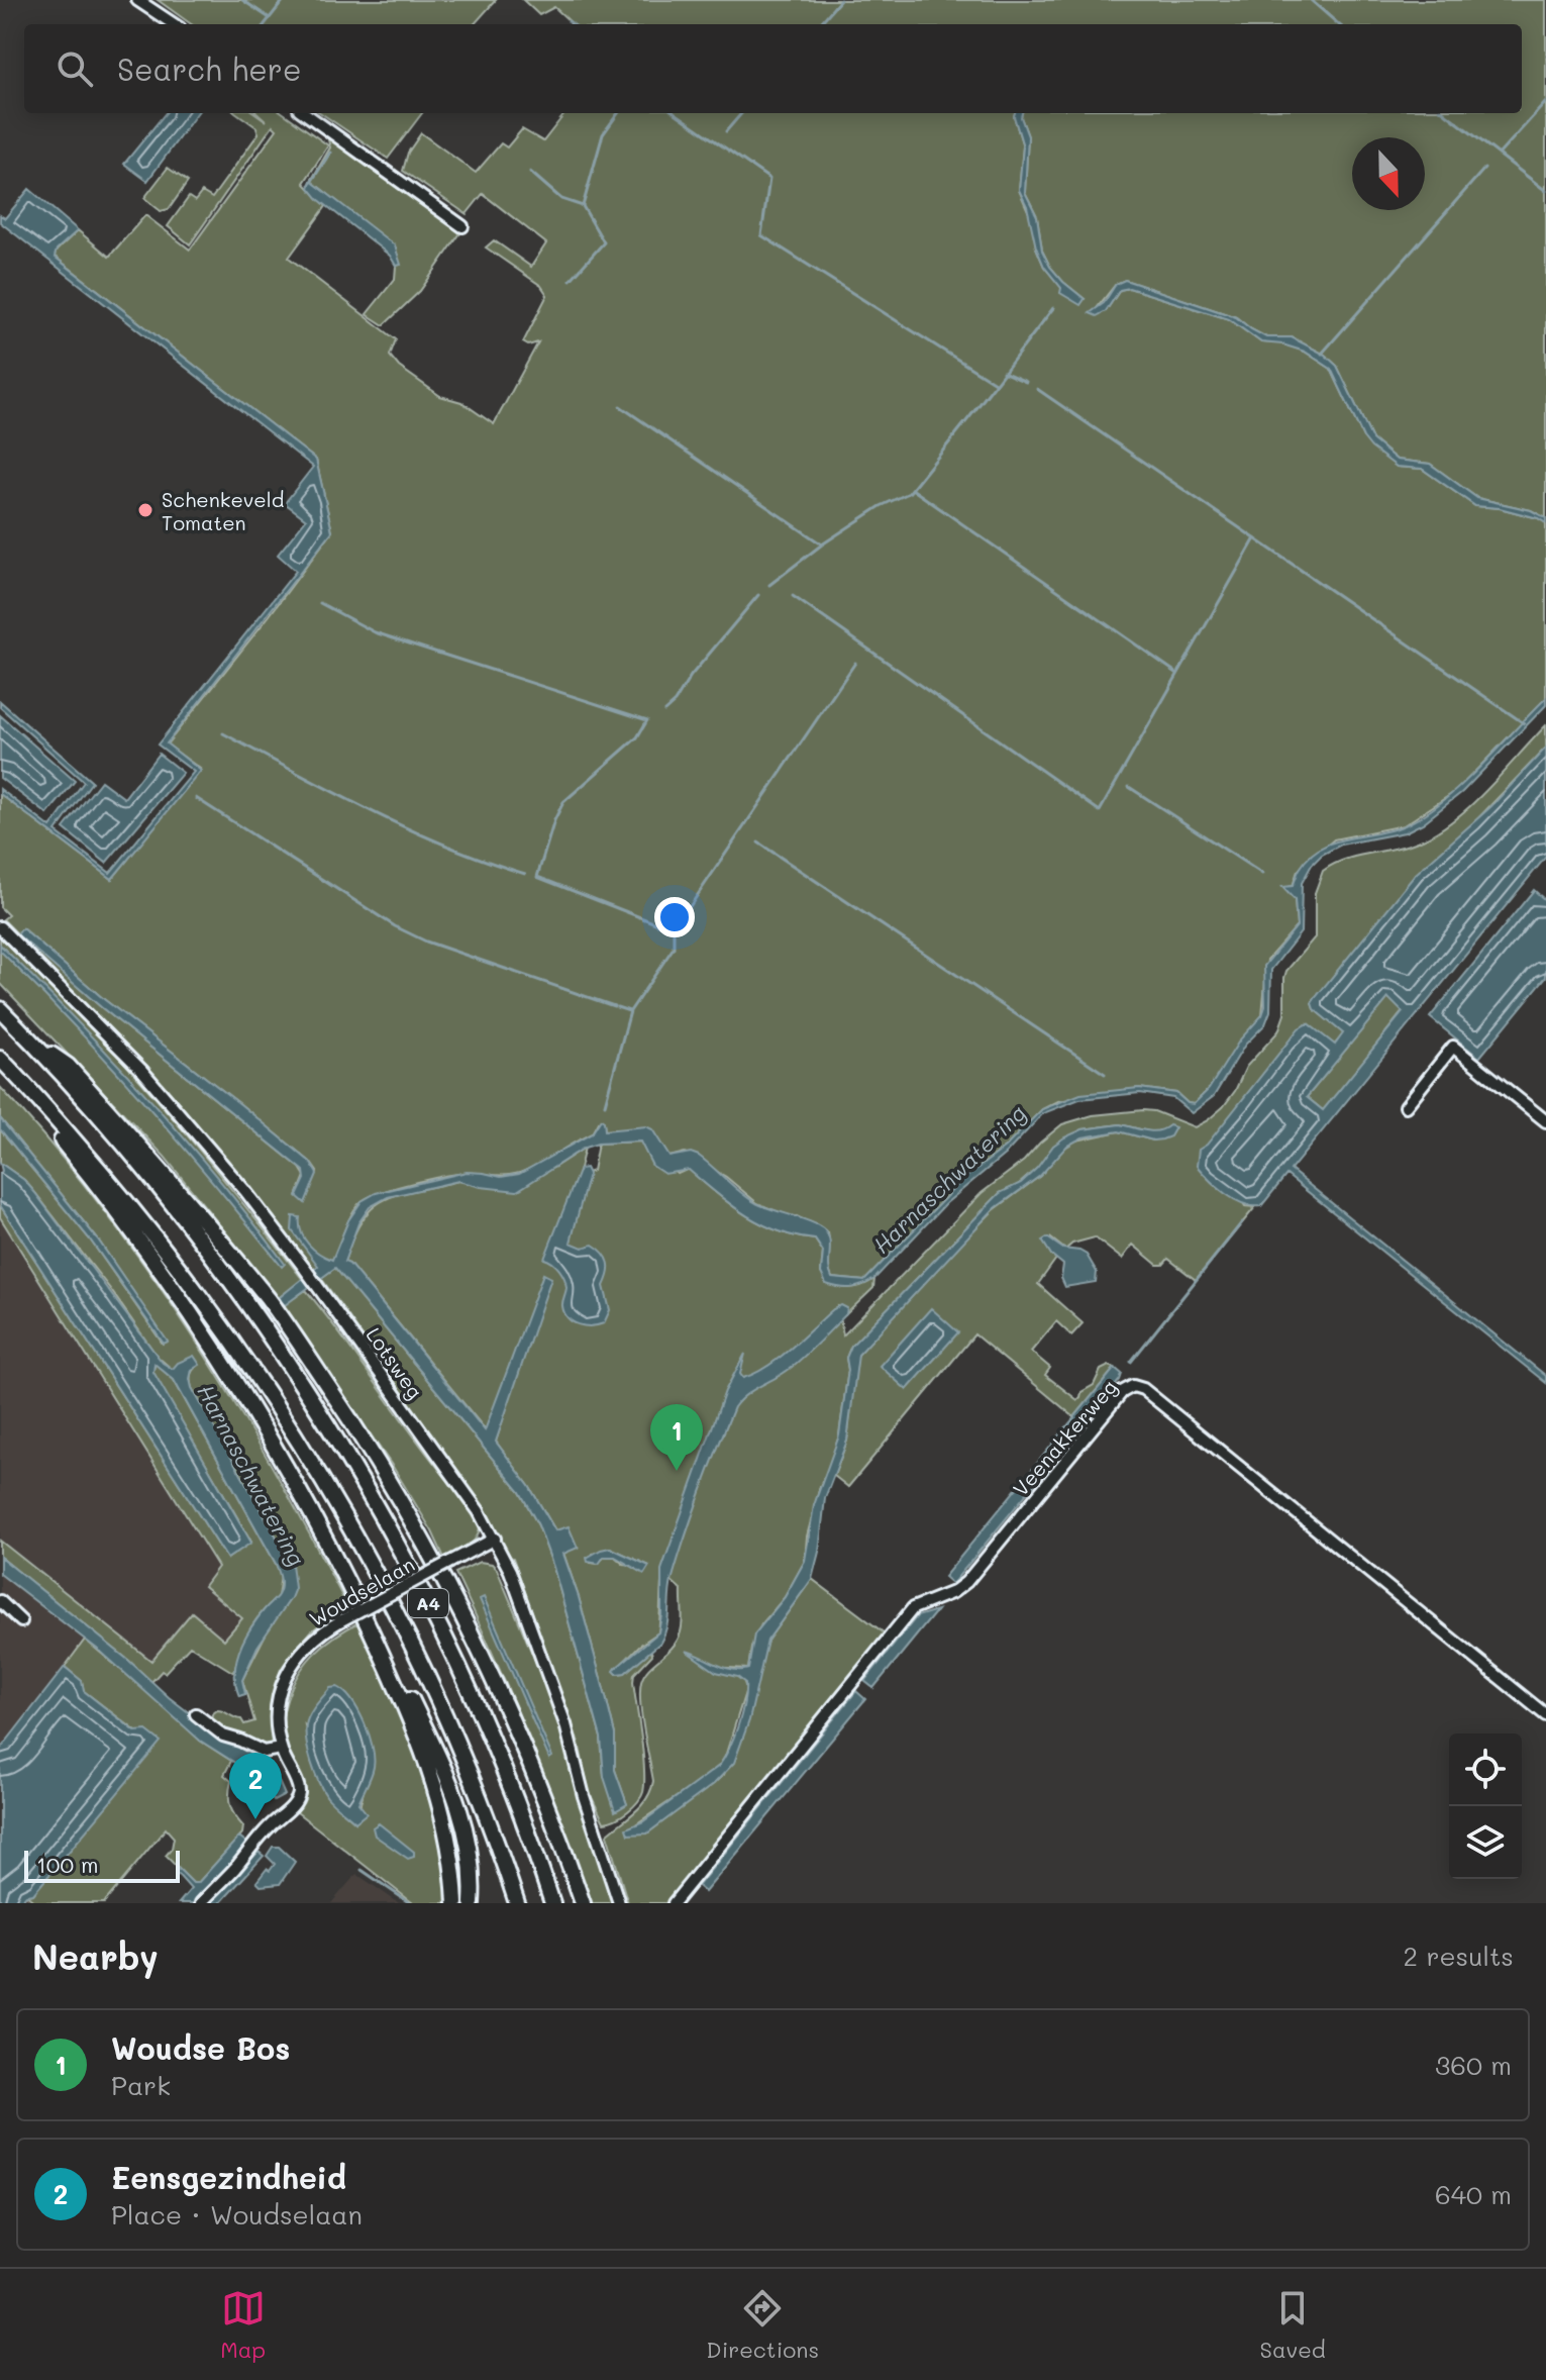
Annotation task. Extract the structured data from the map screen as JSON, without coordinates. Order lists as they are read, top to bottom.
{
  "streets": {
    "highway": ["A4"],
    "street": ["Lotsweg", "Veenakkerweg", "Woudselaan"]
  },
  "crossings": [
    ["Lotsweg", "Woudselaan"]
  ],
  "water": ["Harnaschwatering"],
  "places": ["Schenkeveld Tomaten"],
  "scale_bar": "100 m",
  "north": "bottom",
  "page": {
    "search": "Search here",
    "pins": ["1", "2"],
    "scale": "100 m",
    "heading": ["Nearby", "2 results"],
    "list": [
      {
        "mark": "1",
        "name": "Woudse Bos",
        "note": "Park",
        "value": "360 m"
      },
      {
        "mark": "2",
        "name": "Eensgezindheid",
        "note": "Place · Woudselaan",
        "value": "640 m"
      }
    ],
    "nav": ["Map", "Directions", "Saved"]
  }
}
